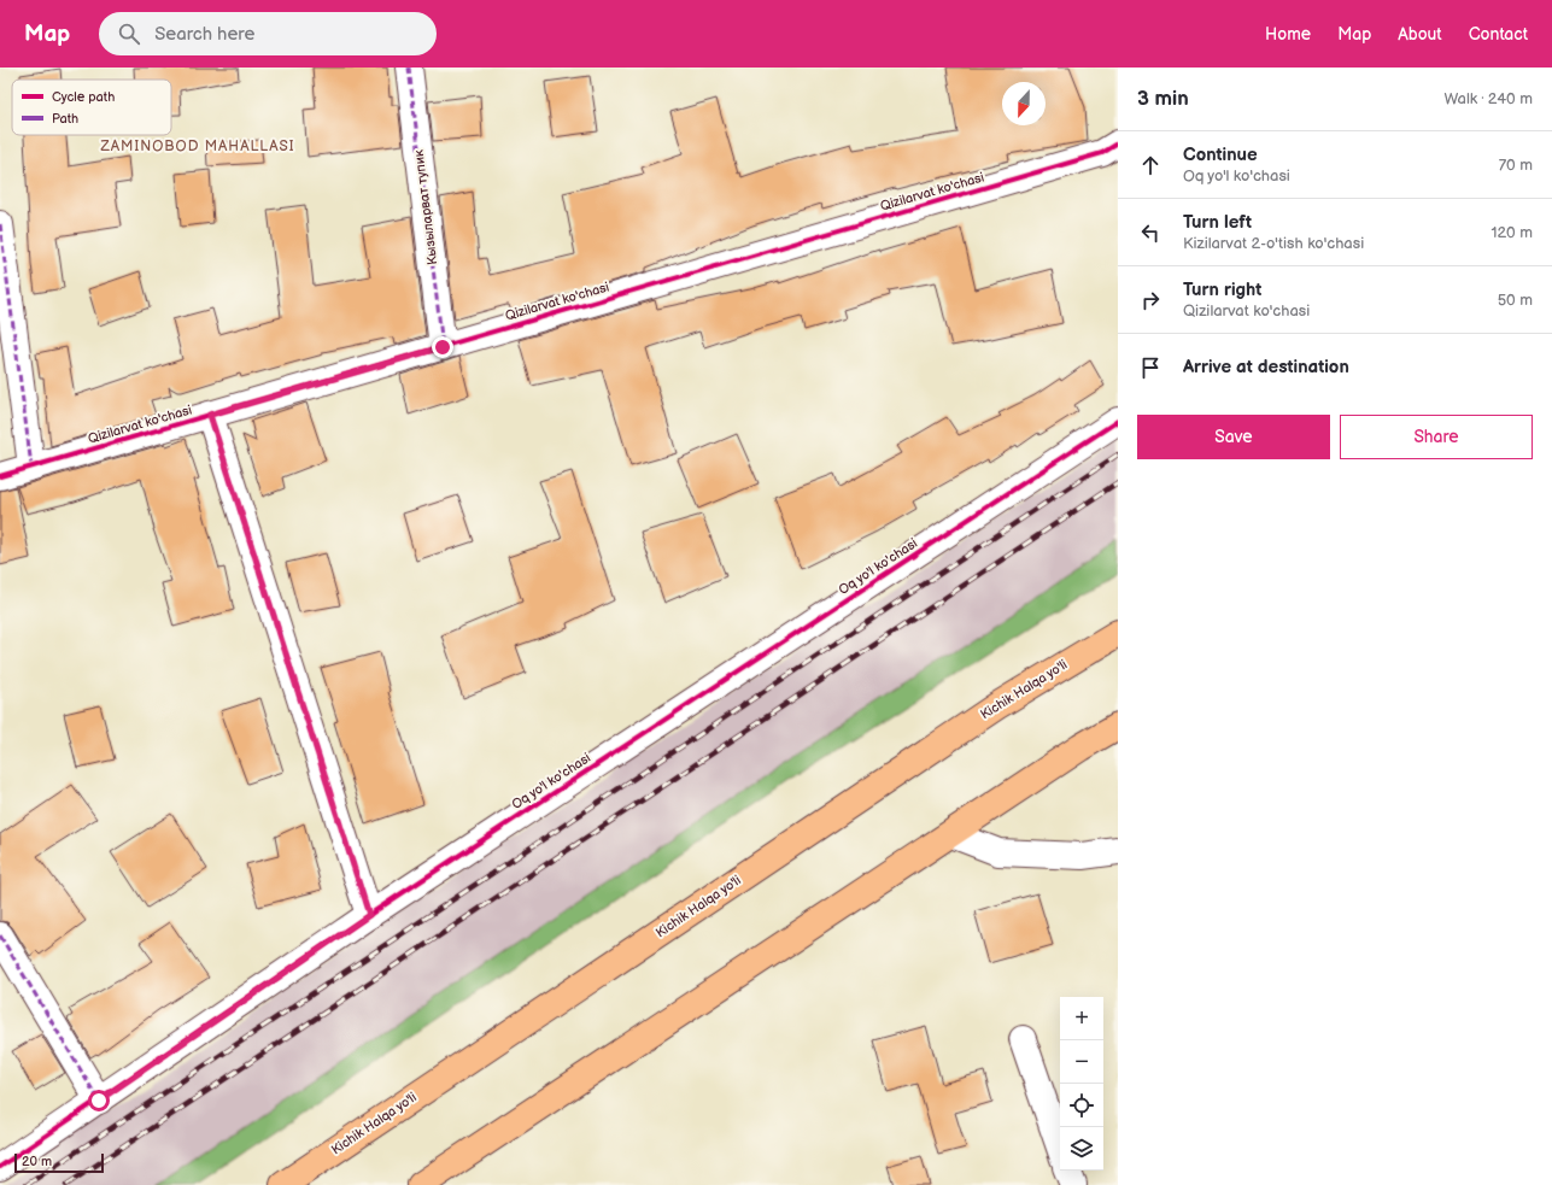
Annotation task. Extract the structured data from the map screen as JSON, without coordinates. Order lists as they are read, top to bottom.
{
  "streets": {
    "highway": ["Kichik Halqa yo'li"],
    "street": ["Qizilarvat ko'chasi", "Кызыларват тупик", "Oq yo'l ko'chasi"]
  },
  "crossings": [
    ["Qizilarvat ko'chasi", "Кызыларват тупик"]
  ],
  "districts": ["ZAMINOBOD MAHALLASI"],
  "legend": ["Cycle path", "Path"],
  "scale_bar": "20 m",
  "north": "bottom",
  "page": {
    "header": "Map",
    "search": "Search here",
    "nav": [
      "Home",
      "Map",
      "About",
      "Contact"
    ],
    "heading": ["3 min", "Walk · 240 m"],
    "list": [
      ["Continue", "Oq yo'l ko'chasi", "70 m"],
      ["Turn left", "Kizilarvat 2-o'tish ko'chasi", "120 m"],
      ["Turn right", "Qizilarvat ko'chasi", "50 m"],
      "Arrive at destination"
    ],
    "buttons": ["Save", "Share"],
    "map_buttons": ["+", "−"],
    "scale": "20 m"
  }
}
